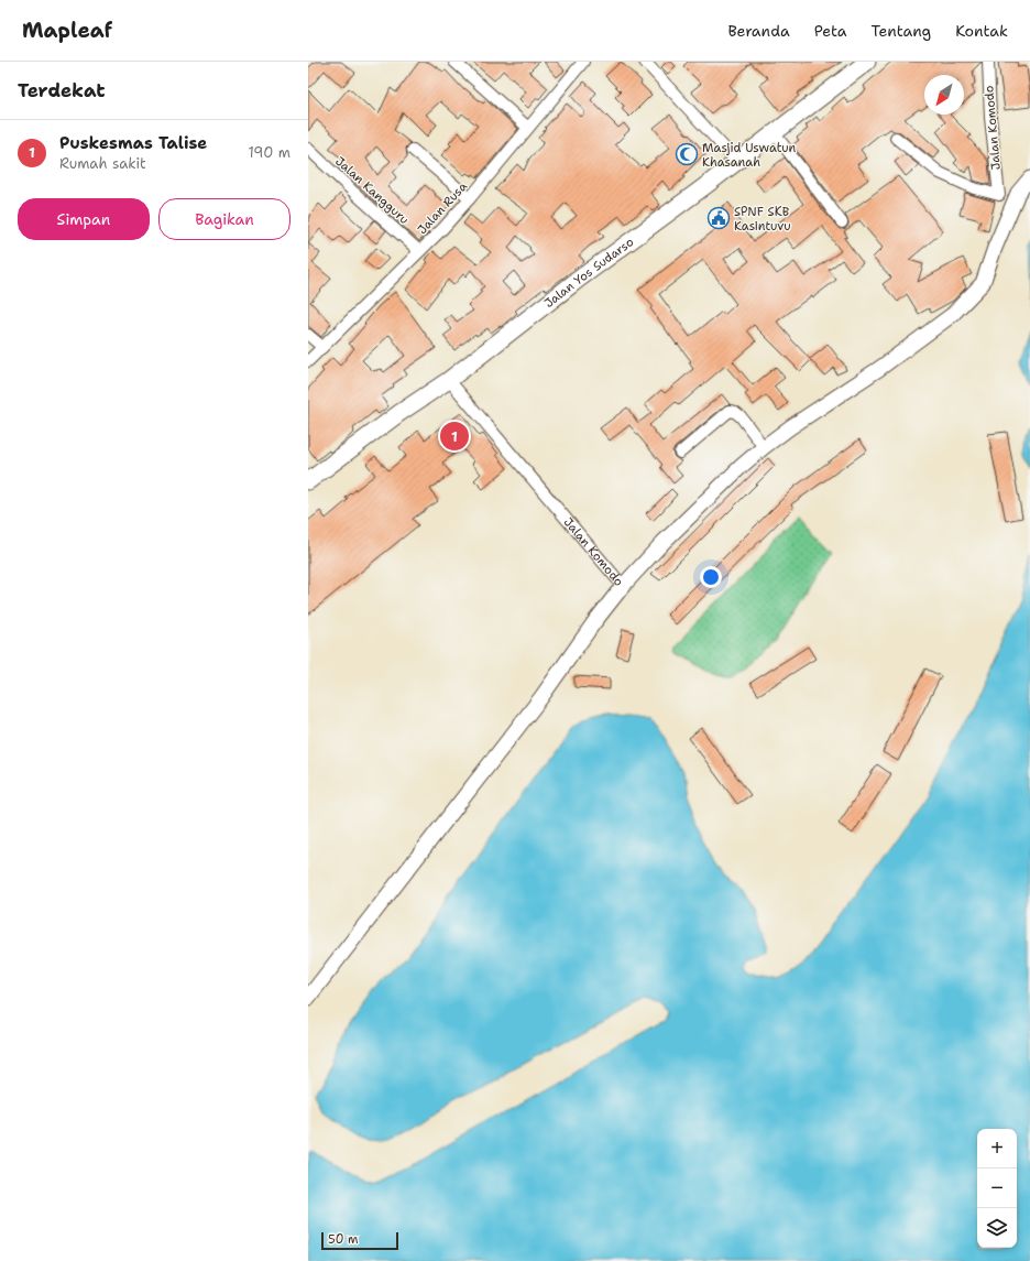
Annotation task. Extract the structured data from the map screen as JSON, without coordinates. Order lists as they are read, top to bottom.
{
  "streets": {
    "highway": ["Jalan Yos Sudarso"],
    "main road": ["Jalan Komodo"],
    "street": ["Jalan Kangguru", "Jalan Rusa"]
  },
  "crossings": [
    ["Jalan Komodo", "Jalan Yos Sudarso"],
    ["Jalan Kangguru", "Jalan Rusa"]
  ],
  "places": {
    "mosque": ["Masjid Uswatun Khasanah"],
    "public building": ["SPNF SKB Kasintuvu"]
  },
  "scale_bar": "50 m",
  "north": "bottom left",
  "page": {
    "header": "Mapleaf",
    "nav": [
      "Beranda",
      "Peta",
      "Tentang",
      "Kontak"
    ],
    "heading": "Terdekat",
    "list": [
      {
        "mark": "1",
        "name": "Puskesmas Talise",
        "note": "Rumah sakit",
        "value": "190 m"
      }
    ],
    "buttons": ["Simpan", "Bagikan"],
    "pins": "1",
    "map_buttons": ["+", "−"],
    "scale": "50 m"
  }
}
